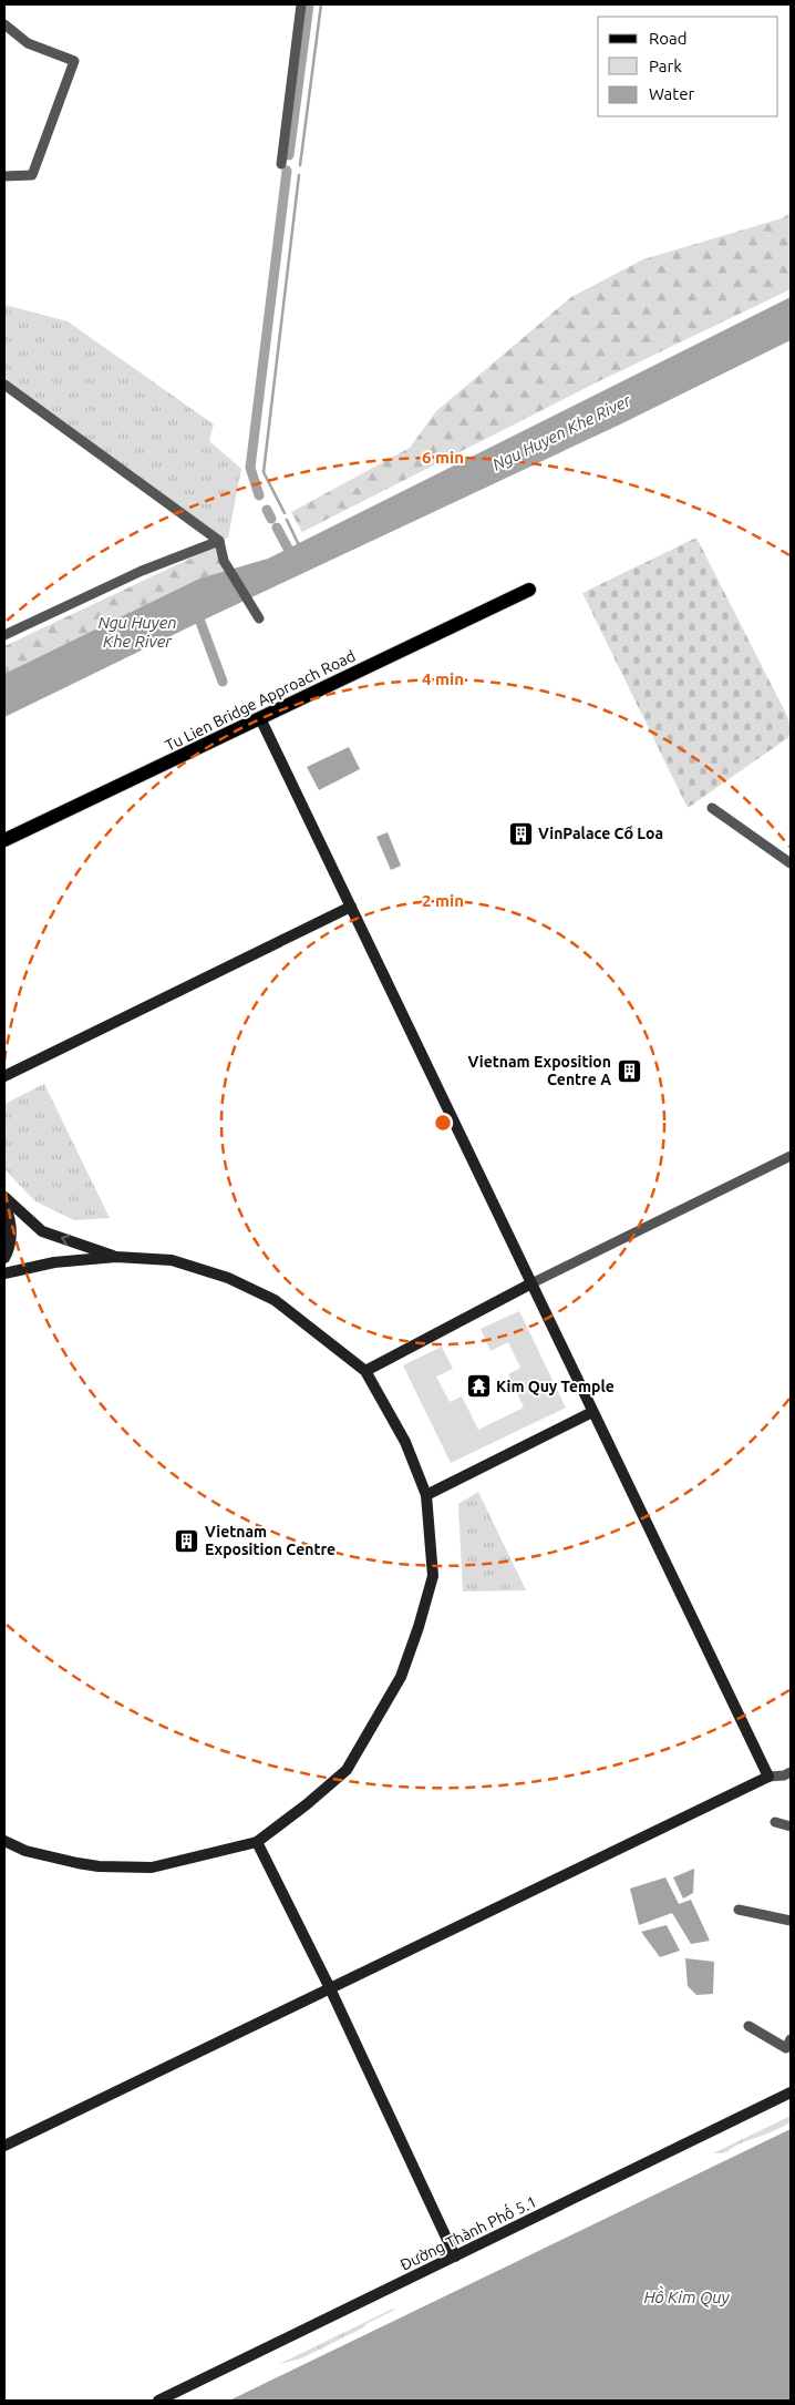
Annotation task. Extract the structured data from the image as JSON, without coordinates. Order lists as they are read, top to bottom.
{
  "streets": {
    "main road": ["Tu Lien Bridge Approach Road"],
    "street": ["Đường Thành Phố 5.1"]
  },
  "water": ["Ngu Huyen Khe River", "Hồ Kim Quy"],
  "places": {
    "building": ["VinPalace Cổ Loa", "Vietnam Exposition Centre A", "Vietnam Exposition Centre"],
    "temple": ["Kim Quy Temple"]
  },
  "legend": ["Road", "Park", "Water"],
  "rings": ["6 min", "4 min", "2 min"]
}
